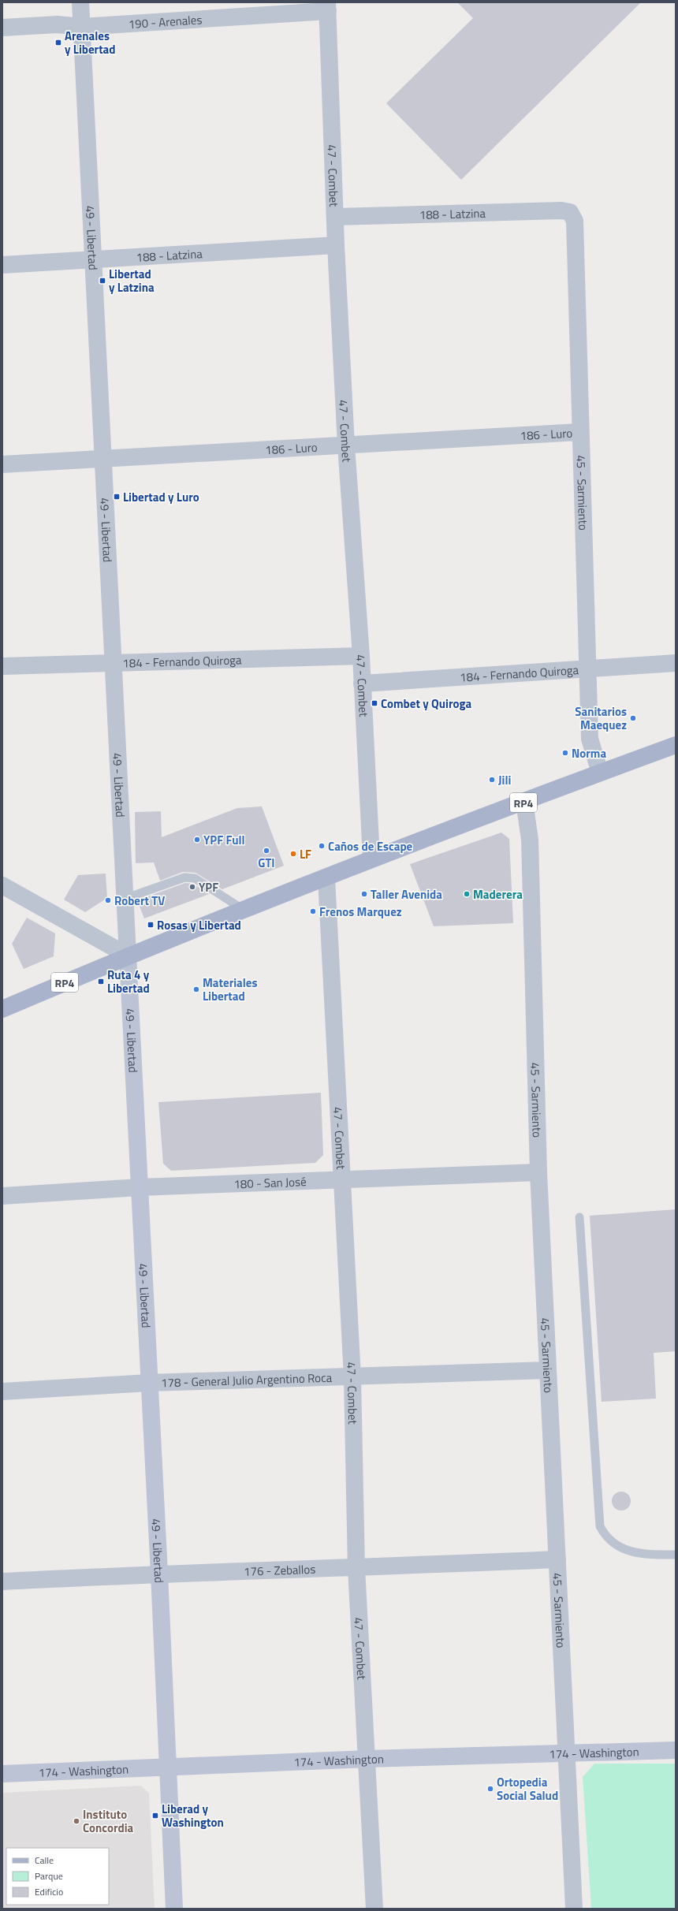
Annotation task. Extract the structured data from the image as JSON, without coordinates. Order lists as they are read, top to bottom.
{
  "streets": {
    "main road": ["RP4"],
    "street": [
      "190 - Arenales",
      "47 - Combet",
      "188 - Latzina",
      "49 - Libertad",
      "186 - Luro",
      "45 - Sarmiento",
      "184 - Fernando Quiroga",
      "180 - San José",
      "178 - General Julio Argentino Roca",
      "176 - Zeballos",
      "174 - Washington"
    ]
  },
  "crossings": [
    ["190 - Arenales", "47 - Combet"],
    ["190 - Arenales", "49 - Libertad"],
    ["47 - Combet", "188 - Latzina"],
    ["47 - Combet", "186 - Luro"],
    ["47 - Combet", "184 - Fernando Quiroga"],
    ["47 - Combet", "RP4"],
    ["47 - Combet", "180 - San José"],
    ["47 - Combet", "178 - General Julio Argentino Roca"],
    ["47 - Combet", "176 - Zeballos"],
    ["47 - Combet", "174 - Washington"],
    ["188 - Latzina", "49 - Libertad"],
    ["188 - Latzina", "45 - Sarmiento"],
    ["49 - Libertad", "186 - Luro"],
    ["49 - Libertad", "184 - Fernando Quiroga"],
    ["49 - Libertad", "RP4"],
    ["49 - Libertad", "180 - San José"],
    ["49 - Libertad", "178 - General Julio Argentino Roca"],
    ["49 - Libertad", "176 - Zeballos"],
    ["49 - Libertad", "174 - Washington"],
    ["186 - Luro", "45 - Sarmiento"],
    ["45 - Sarmiento", "184 - Fernando Quiroga"],
    ["45 - Sarmiento", "RP4"],
    ["45 - Sarmiento", "180 - San José"],
    ["45 - Sarmiento", "178 - General Julio Argentino Roca"],
    ["45 - Sarmiento", "176 - Zeballos"],
    ["45 - Sarmiento", "174 - Washington"]
  ],
  "places": {
    "transit": [
      "Arenales y Libertad",
      "Libertad y Latzina",
      "Libertad y Luro",
      "Combet y Quiroga",
      "Rosas y Libertad",
      "Ruta 4 y Libertad",
      "Liberad y Washington"
    ],
    "other": [
      "Sanitarios Maequez",
      "Norma",
      "Jili",
      "YPF Full",
      "Caños de Escape",
      "GTI",
      "LF",
      "YPF",
      "Taller Avenida",
      "Maderera",
      "Robert TV",
      "Frenos Marquez",
      "Materiales Libertad",
      "Ortopedia Social Salud",
      "Instituto Concordia"
    ]
  },
  "legend": ["Calle", "Parque", "Edificio"]
}
